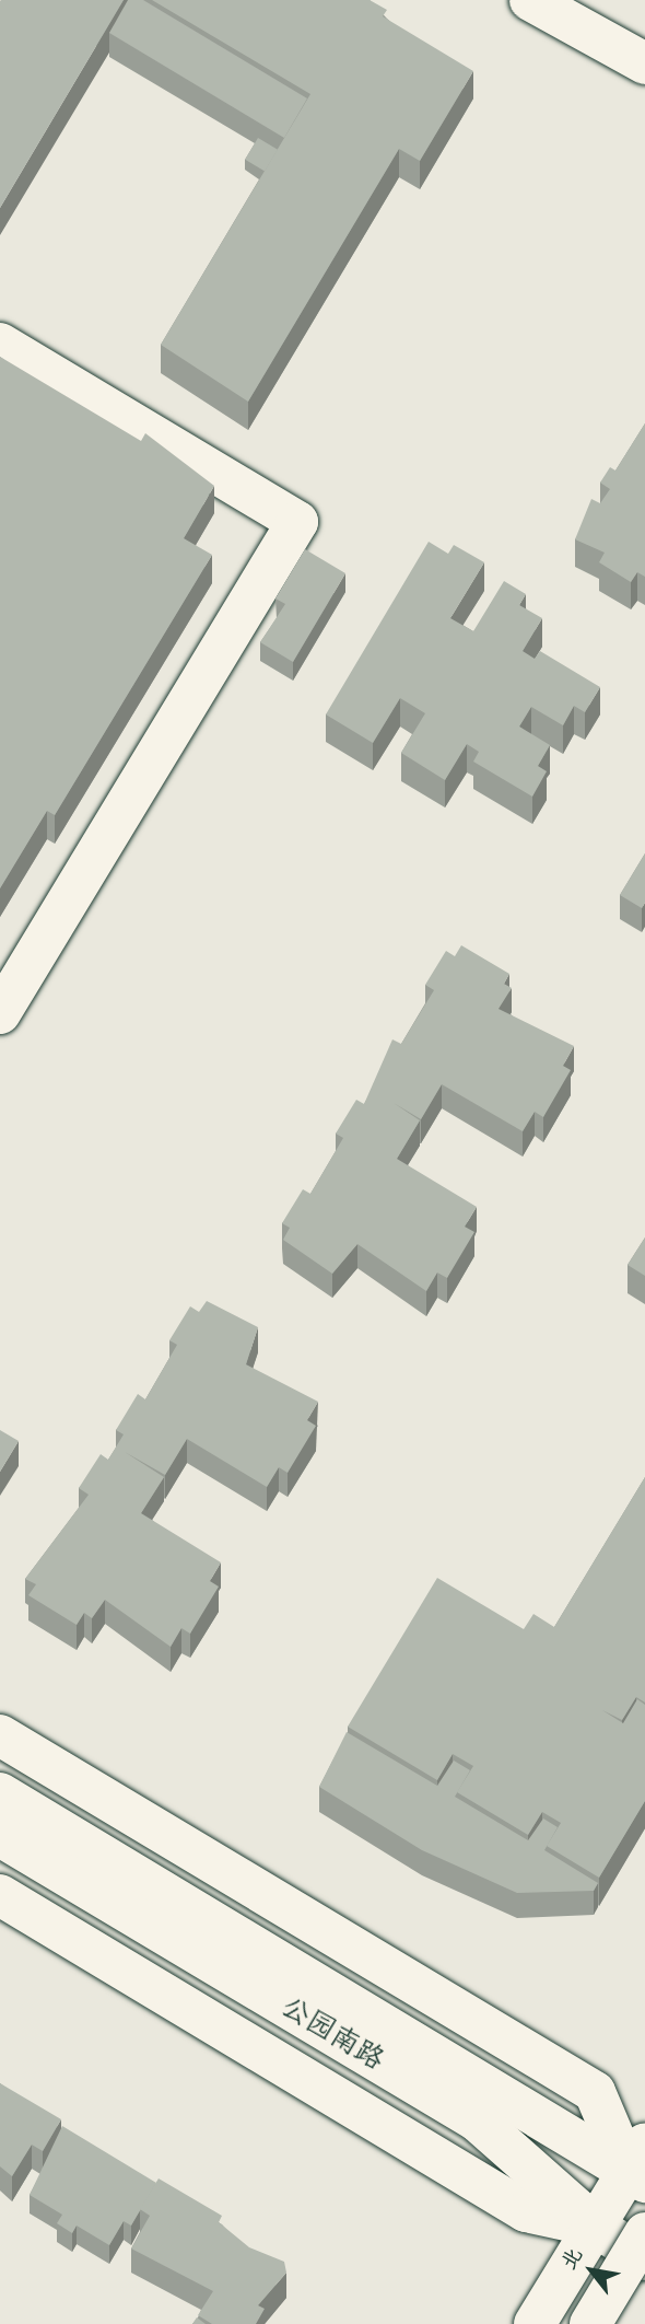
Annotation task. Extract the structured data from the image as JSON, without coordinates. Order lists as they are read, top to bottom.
{
  "streets": {
    "main road": ["公园南路"]
  },
  "north": "top left"
}
